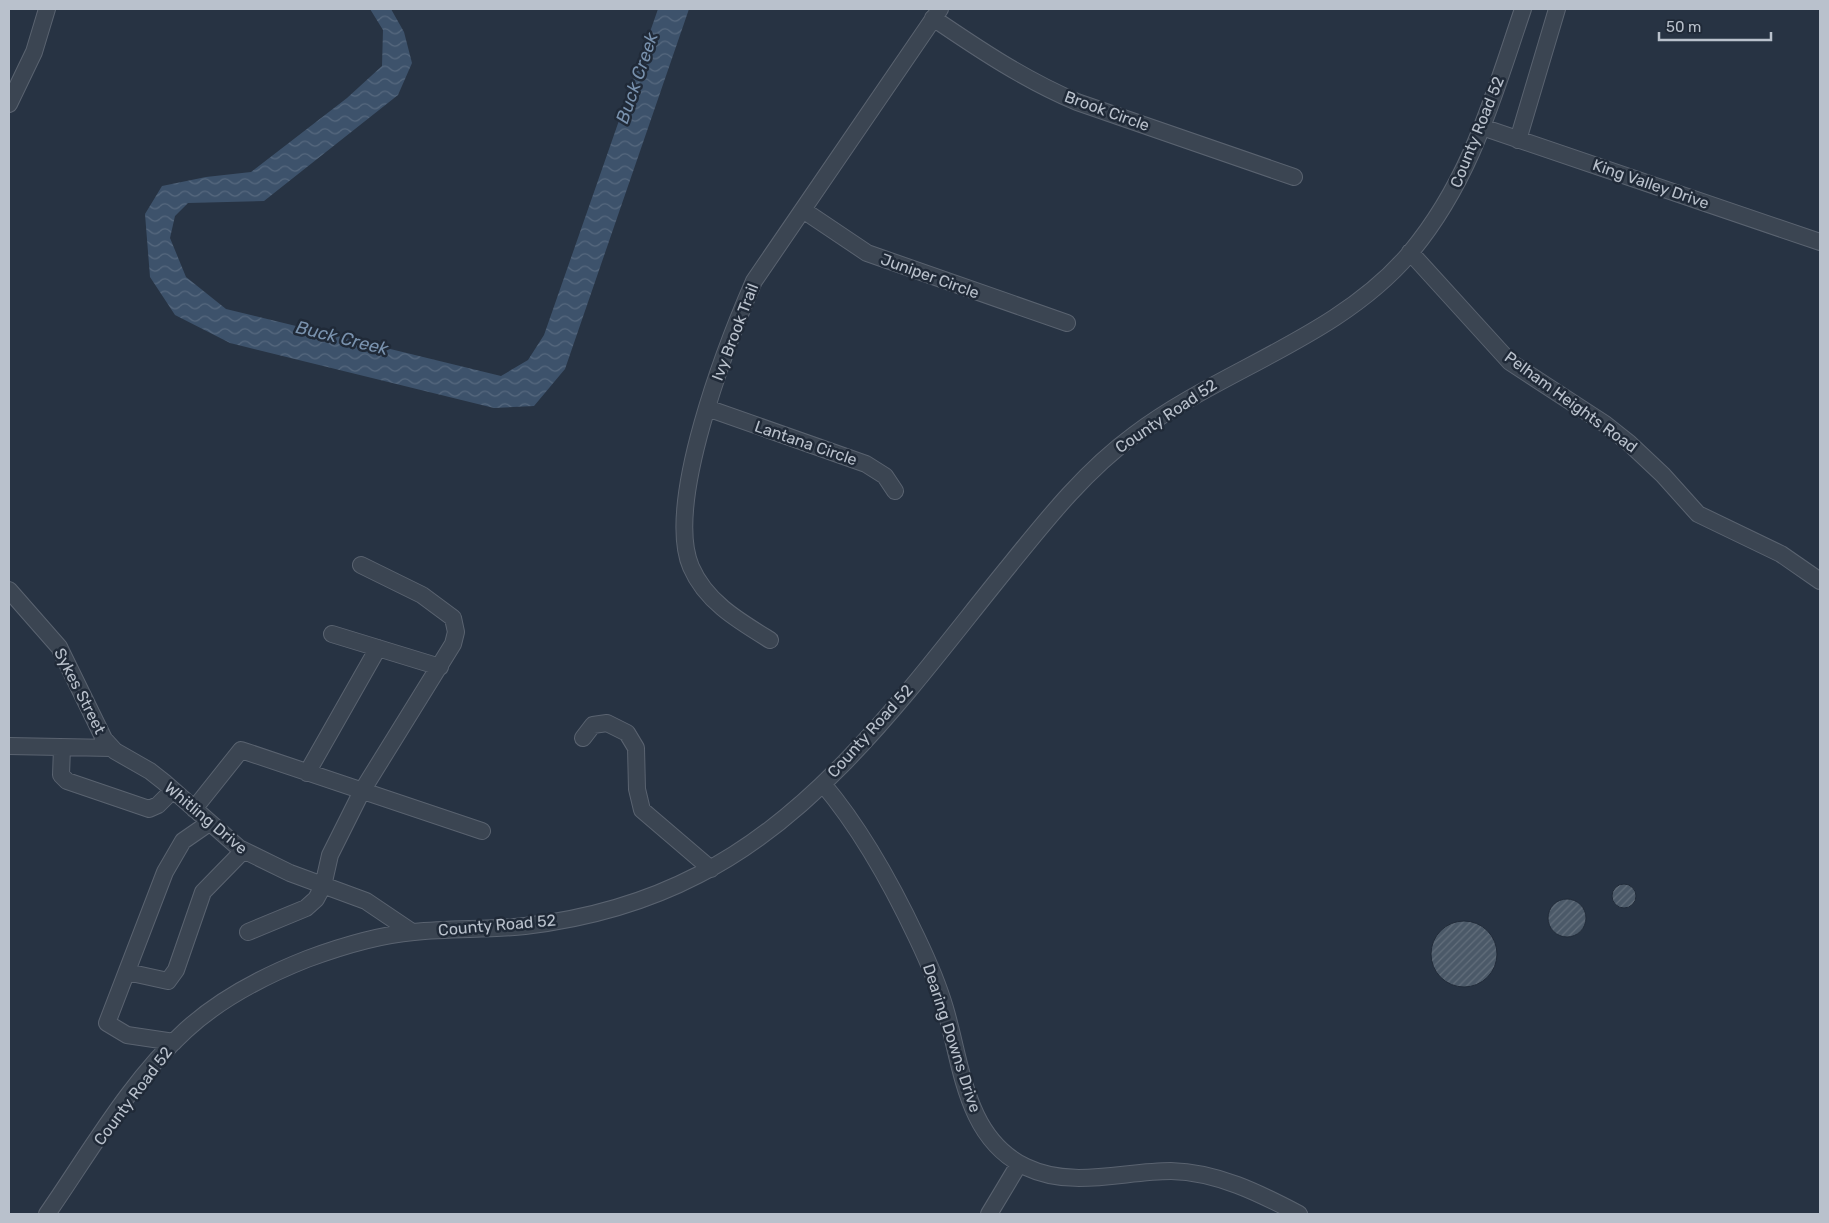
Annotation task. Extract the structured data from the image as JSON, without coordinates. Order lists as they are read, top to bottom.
{
  "streets": {
    "street": [
      "Brook Circle",
      "County Road 52",
      "King Valley Drive",
      "Juniper Circle",
      "Ivy Brook Trail",
      "Pelham Heights Road",
      "Lantana Circle",
      "Sykes Street",
      "Whitling Drive",
      "Dearing Downs Drive"
    ]
  },
  "crossings": [
    ["Brook Circle", "Ivy Brook Trail"],
    ["County Road 52", "King Valley Drive"],
    ["County Road 52", "Pelham Heights Road"],
    ["County Road 52", "Whitling Drive"],
    ["County Road 52", "Dearing Downs Drive"],
    ["Juniper Circle", "Ivy Brook Trail"],
    ["Ivy Brook Trail", "Lantana Circle"],
    ["Sykes Street", "Whitling Drive"]
  ],
  "water": ["Buck Creek"],
  "scale_bar": "50 m"
}
